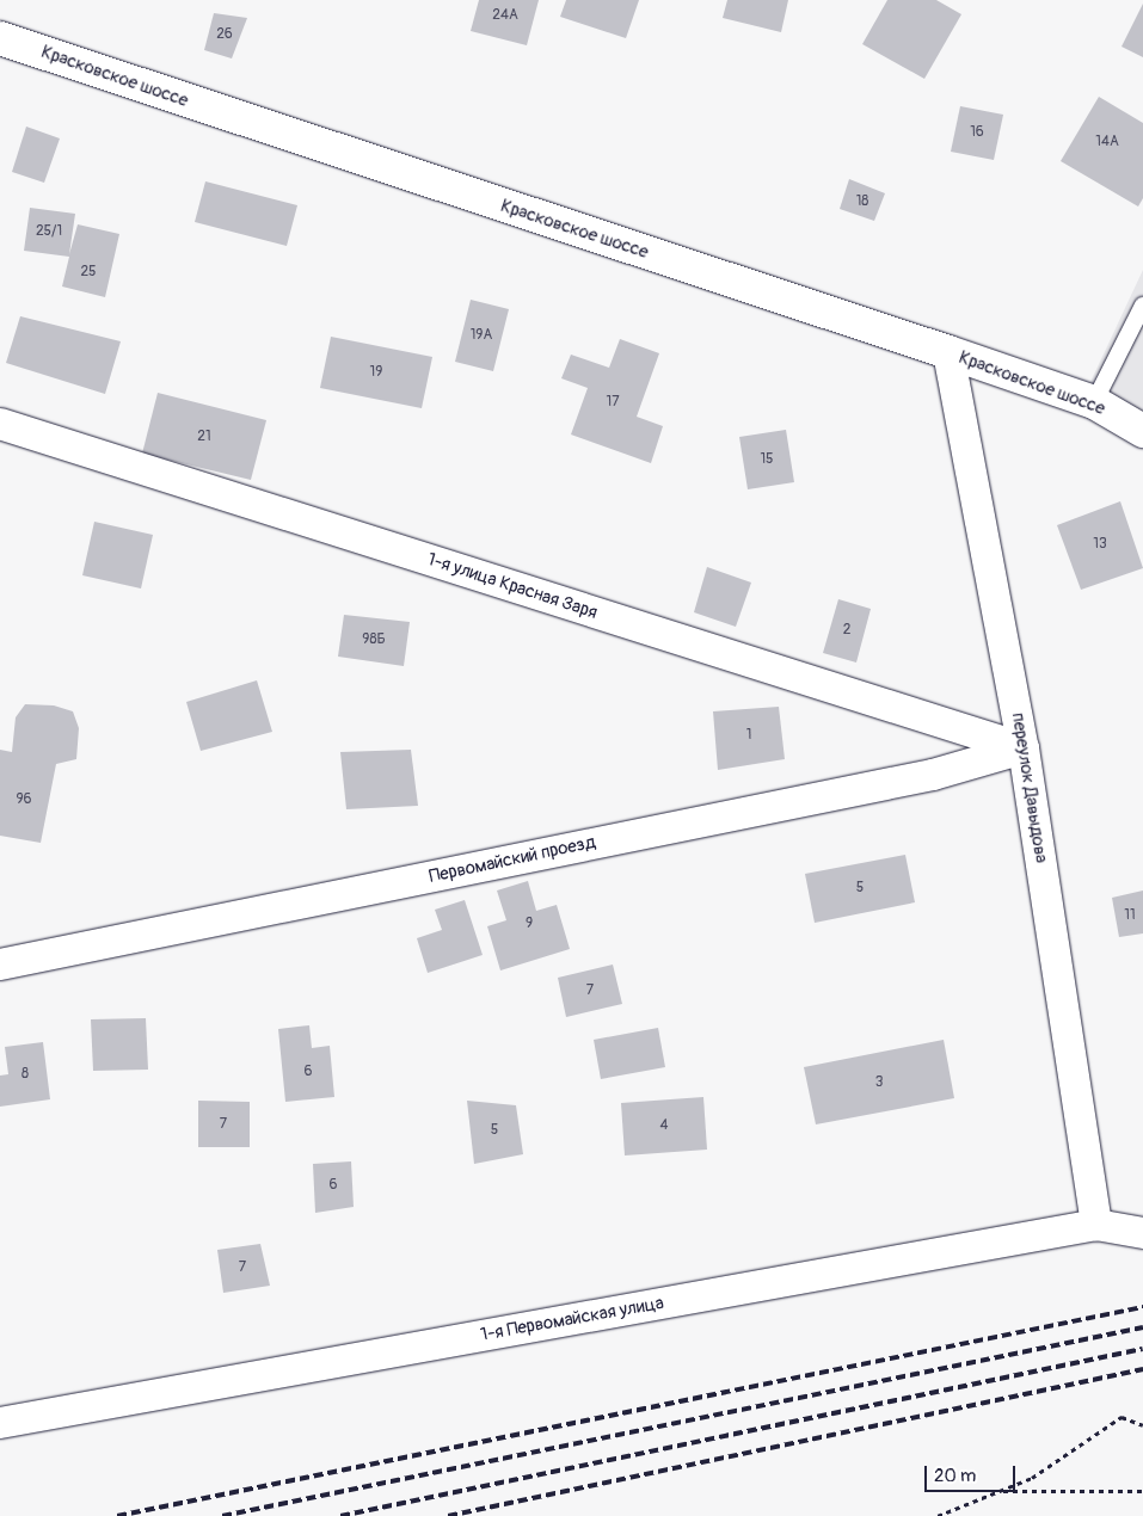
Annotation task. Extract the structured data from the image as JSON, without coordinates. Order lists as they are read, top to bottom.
{
  "streets": {
    "main road": ["Красковское шоссе"],
    "street": [
      "1-я улица Красная Заря",
      "переулок Давыдова",
      "Первомайский проезд",
      "1-я Первомайская улица"
    ]
  },
  "crossings": [
    ["Красковское шоссе", "переулок Давыдова"],
    ["1-я улица Красная Заря", "переулок Давыдова"],
    ["1-я улица Красная Заря", "Первомайский проезд"],
    ["переулок Давыдова", "Первомайский проезд"],
    ["переулок Давыдова", "1-я Первомайская улица"]
  ],
  "house_numbers": [
    "24А",
    "26",
    "16",
    "14А",
    "18",
    "25/1",
    "25",
    "19А",
    "19",
    "17",
    "21",
    "15",
    "13",
    "2",
    "98Б",
    "1",
    "96",
    "5",
    "11",
    "9",
    "7",
    "6",
    "8",
    "3",
    "7",
    "4",
    "5",
    "6",
    "7"
  ],
  "scale_bar": "20 m"
}
